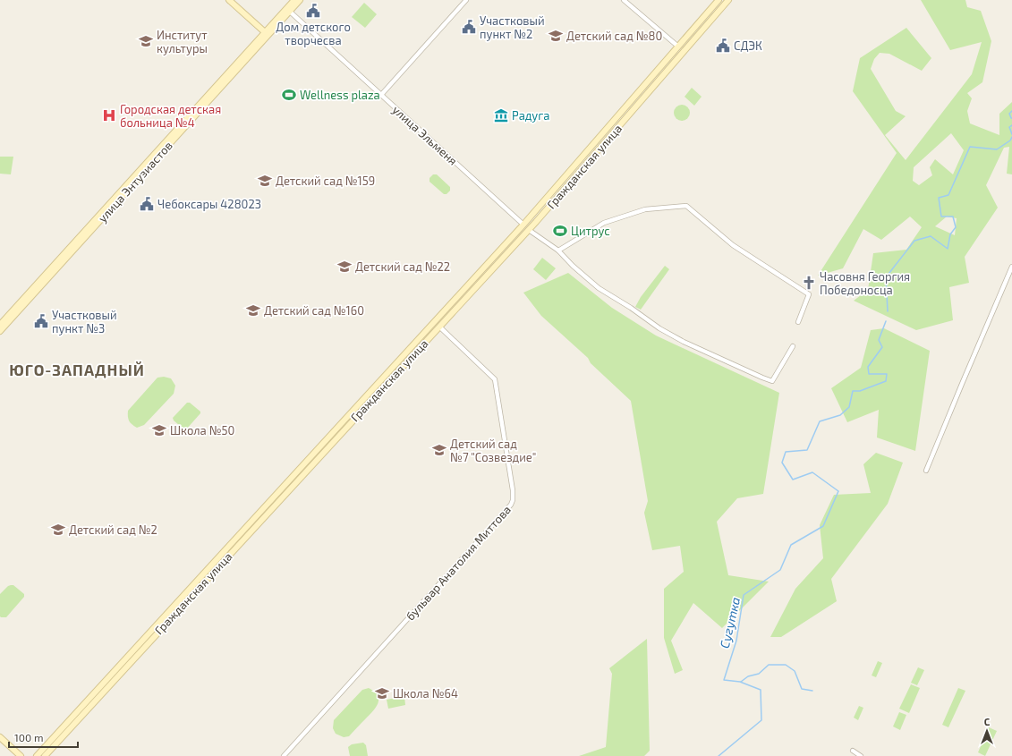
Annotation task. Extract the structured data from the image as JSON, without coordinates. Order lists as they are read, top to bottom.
{
  "streets": {
    "main road": ["улица Эльменя", "Гражданская улица", "улица Энтузиастов"],
    "street": ["бульвар Анатолия Миттова"]
  },
  "crossings": [
    ["улица Эльменя", "Гражданская улица"],
    ["улица Эльменя", "улица Энтузиастов"],
    ["Гражданская улица", "бульвар Анатолия Миттова"]
  ],
  "districts": ["ЮГО-ЗАПАДНЫЙ"],
  "water": ["Сугутка"],
  "places": {
    "public building": [
      "Дом детского творчесва",
      "Участковый пункт №2",
      "СДЭК",
      "Чебоксары 428023",
      "Участковый пункт №3"
    ],
    "school or university": [
      "Детский сад №80",
      "Институт культуры",
      "Детский сад №159",
      "Детский сад №22",
      "Детский сад №160",
      "Школа №50",
      "Детский сад №7 \"Созвездие\"",
      "Детский сад №2",
      "Школа №64"
    ],
    "sports": ["Wellness plaza", "Цитрус"],
    "hospital": ["Городская детская больница №4"],
    "museum": ["Радуга"],
    "church": ["Часовня Георгия Победоносца"]
  },
  "scale_bar": "100 m",
  "north": "top"
}
